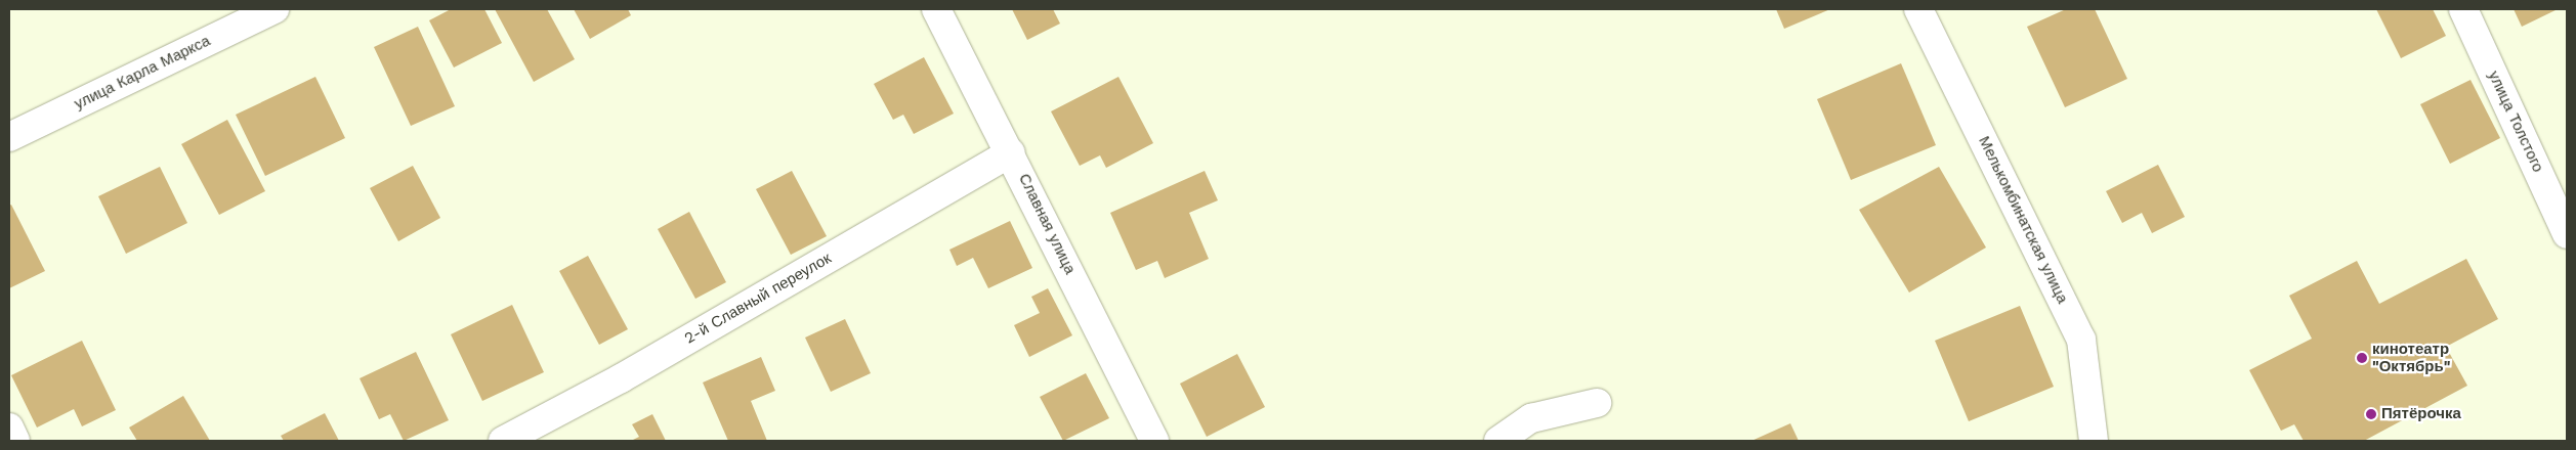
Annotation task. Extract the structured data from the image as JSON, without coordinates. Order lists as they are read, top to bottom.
{
  "streets": {
    "street": [
      "улица Карла Маркса",
      "улица Толстого",
      "Мелькомбинатская улица",
      "Славная улица",
      "2-й Славный переулок"
    ]
  },
  "crossings": [
    ["Славная улица", "2-й Славный переулок"]
  ],
  "places": ["кинотеатр \"Октябрь\"", "Пятёрочка"]
}
